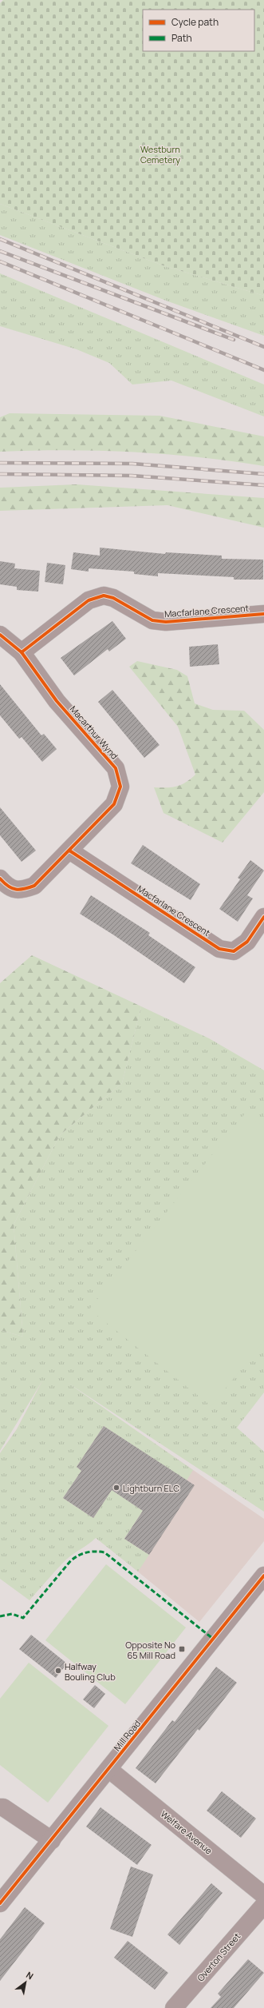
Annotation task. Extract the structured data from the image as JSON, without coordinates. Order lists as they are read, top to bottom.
{
  "streets": {
    "street": [
      "Macfarlane Crescent",
      "Macarthur Wynd",
      "Mill Road",
      "Welfare Avenue",
      "Overton Street"
    ]
  },
  "crossings": [
    ["Macfarlane Crescent", "Macarthur Wynd"],
    ["Mill Road", "Welfare Avenue"]
  ],
  "parks": ["Westburn Cemetery"],
  "places": {
    "other": ["Lightburn ELC", "Halfway Bouling Club"],
    "transit": ["Opposite No 65 Mill Road"]
  },
  "legend": ["Cycle path", "Path"],
  "north": "top right"
}
